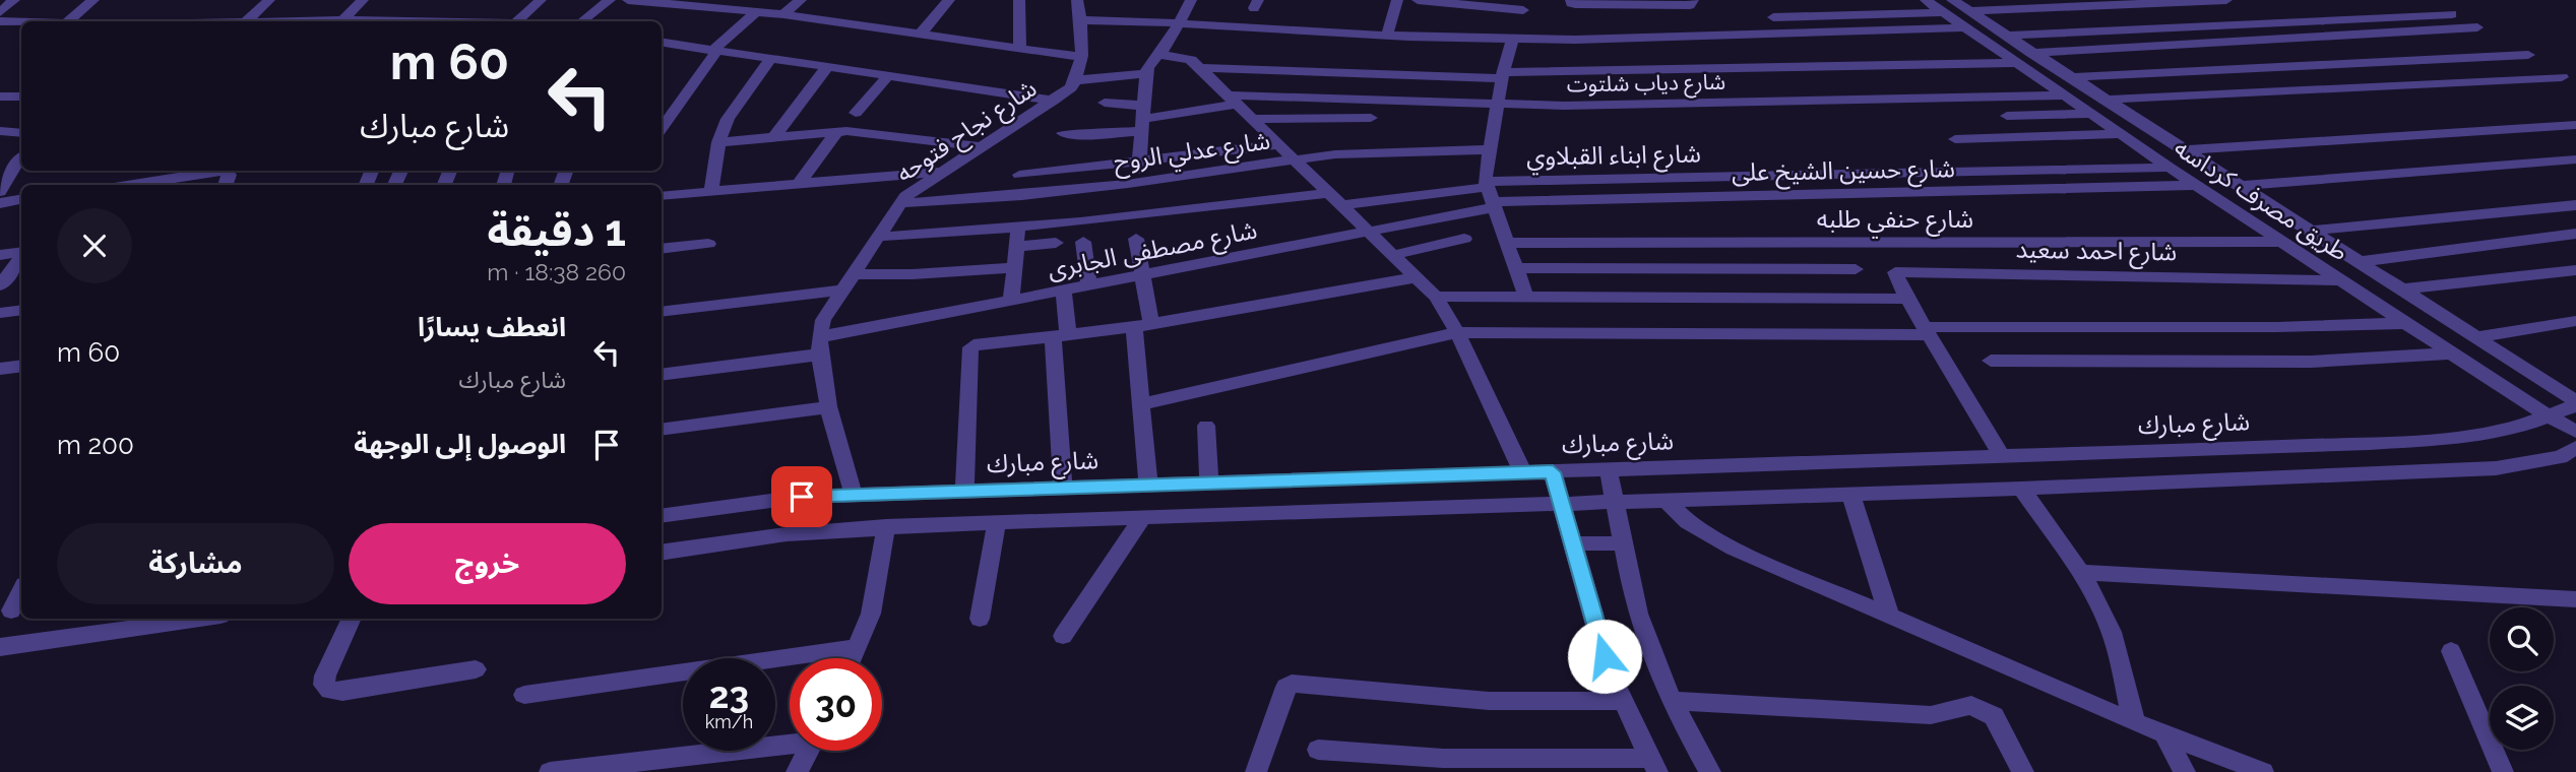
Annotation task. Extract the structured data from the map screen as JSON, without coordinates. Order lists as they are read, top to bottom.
{
  "streets": {
    "street": [
      "شارع دياب شلتوت",
      "شارع نجاح فتوحه",
      "شارع عدلي الروح",
      "شارع ابناء القبلاوي",
      "شارع حسين الشيخ على",
      "طريق مصرف كرداسه",
      "شارع حنفي طلبه",
      "شارع مصطفى الجابرى",
      "شارع احمد سعيد",
      "شارع مبارك"
    ]
  },
  "crossings": [
    ["شارع دياب شلتوت", "طريق مصرف كرداسه"],
    ["شارع نجاح فتوحه", "شارع عدلي الروح"],
    ["شارع نجاح فتوحه", "شارع ابناء القبلاوي"],
    ["شارع نجاح فتوحه", "شارع مصطفى الجابرى"],
    ["شارع ابناء القبلاوي", "طريق مصرف كرداسه"],
    ["شارع حسين الشيخ على", "طريق مصرف كرداسه"],
    ["شارع حسين الشيخ على", "شارع مصطفى الجابرى"],
    ["طريق مصرف كرداسه", "شارع حنفي طلبه"],
    ["طريق مصرف كرداسه", "شارع احمد سعيد"],
    ["طريق مصرف كرداسه", "شارع مبارك"],
    ["شارع احمد سعيد", "شارع مبارك"]
  ],
  "page": {
    "turn": ["60 m", "شارع مبارك"],
    "heading": ["1 دقيقة", "260 m · 18:38"],
    "list": [
      {
        "name": "انعطف يسارًا",
        "note": "شارع مبارك",
        "value": "60 m"
      },
      {
        "name": "الوصول إلى الوجهة",
        "value": "200 m"
      }
    ],
    "buttons": ["خروج", "مشاركة"],
    "speed": "23 km/h",
    "limit": "30"
  }
}
